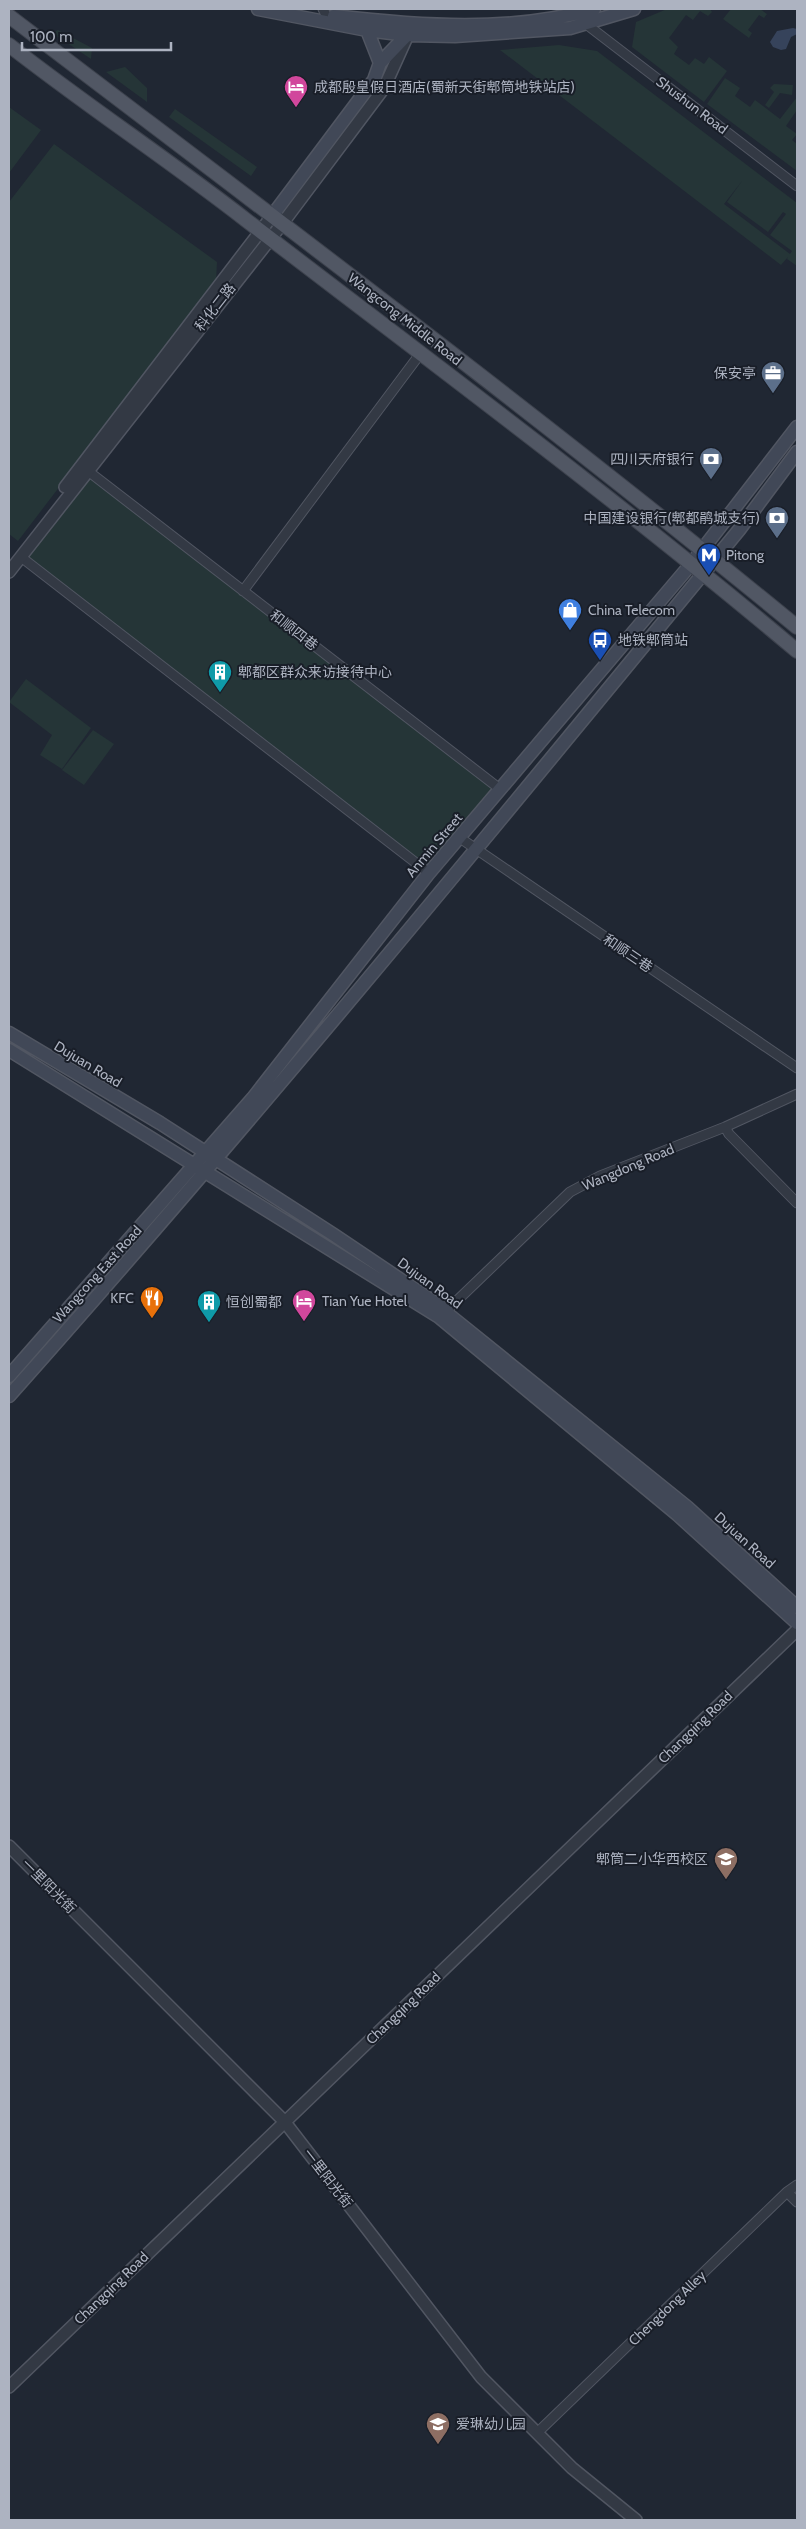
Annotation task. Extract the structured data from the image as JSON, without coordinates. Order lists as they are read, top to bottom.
{
  "streets": {
    "main road": [
      "Wangcong Middle Road",
      "Anmin Street",
      "Dujuan Road",
      "Wangcong East Road"
    ],
    "street": [
      "Shushun Road",
      "科化二路",
      "和顺四巷",
      "和顺三巷",
      "Wangdong Road",
      "Changqing Road",
      "一里阳光街",
      "Chengdong Alley"
    ]
  },
  "crossings": [
    ["科化二路", "Wangcong Middle Road"],
    ["科化二路", "和顺四巷"],
    ["Wangcong Middle Road", "Anmin Street"],
    ["和顺四巷", "Anmin Street"],
    ["Anmin Street", "和顺三巷"],
    ["Anmin Street", "Dujuan Road"],
    ["Anmin Street", "Wangcong East Road"],
    ["Dujuan Road", "Wangdong Road"],
    ["Dujuan Road", "Wangcong East Road"],
    ["Changqing Road", "一里阳光街"],
    ["一里阳光街", "Chengdong Alley"]
  ],
  "places": {
    "hotel": ["成都殷皇假日酒店(蜀新天街郫筒地铁站店)", "Tian Yue Hotel"],
    "office": ["保安亭"],
    "bank": ["四川天府银行", "中国建设银行(郫都鹃城支行)"],
    "metro station": ["Pitong"],
    "shop": ["China Telecom"],
    "bus stop": ["地铁郫筒站"],
    "building": ["郫都区群众来访接待中心", "恒创蜀都"],
    "restaurant": ["KFC"],
    "school or university": ["郫筒二小华西校区", "爱琳幼儿园"]
  },
  "scale_bar": "100 m"
}
